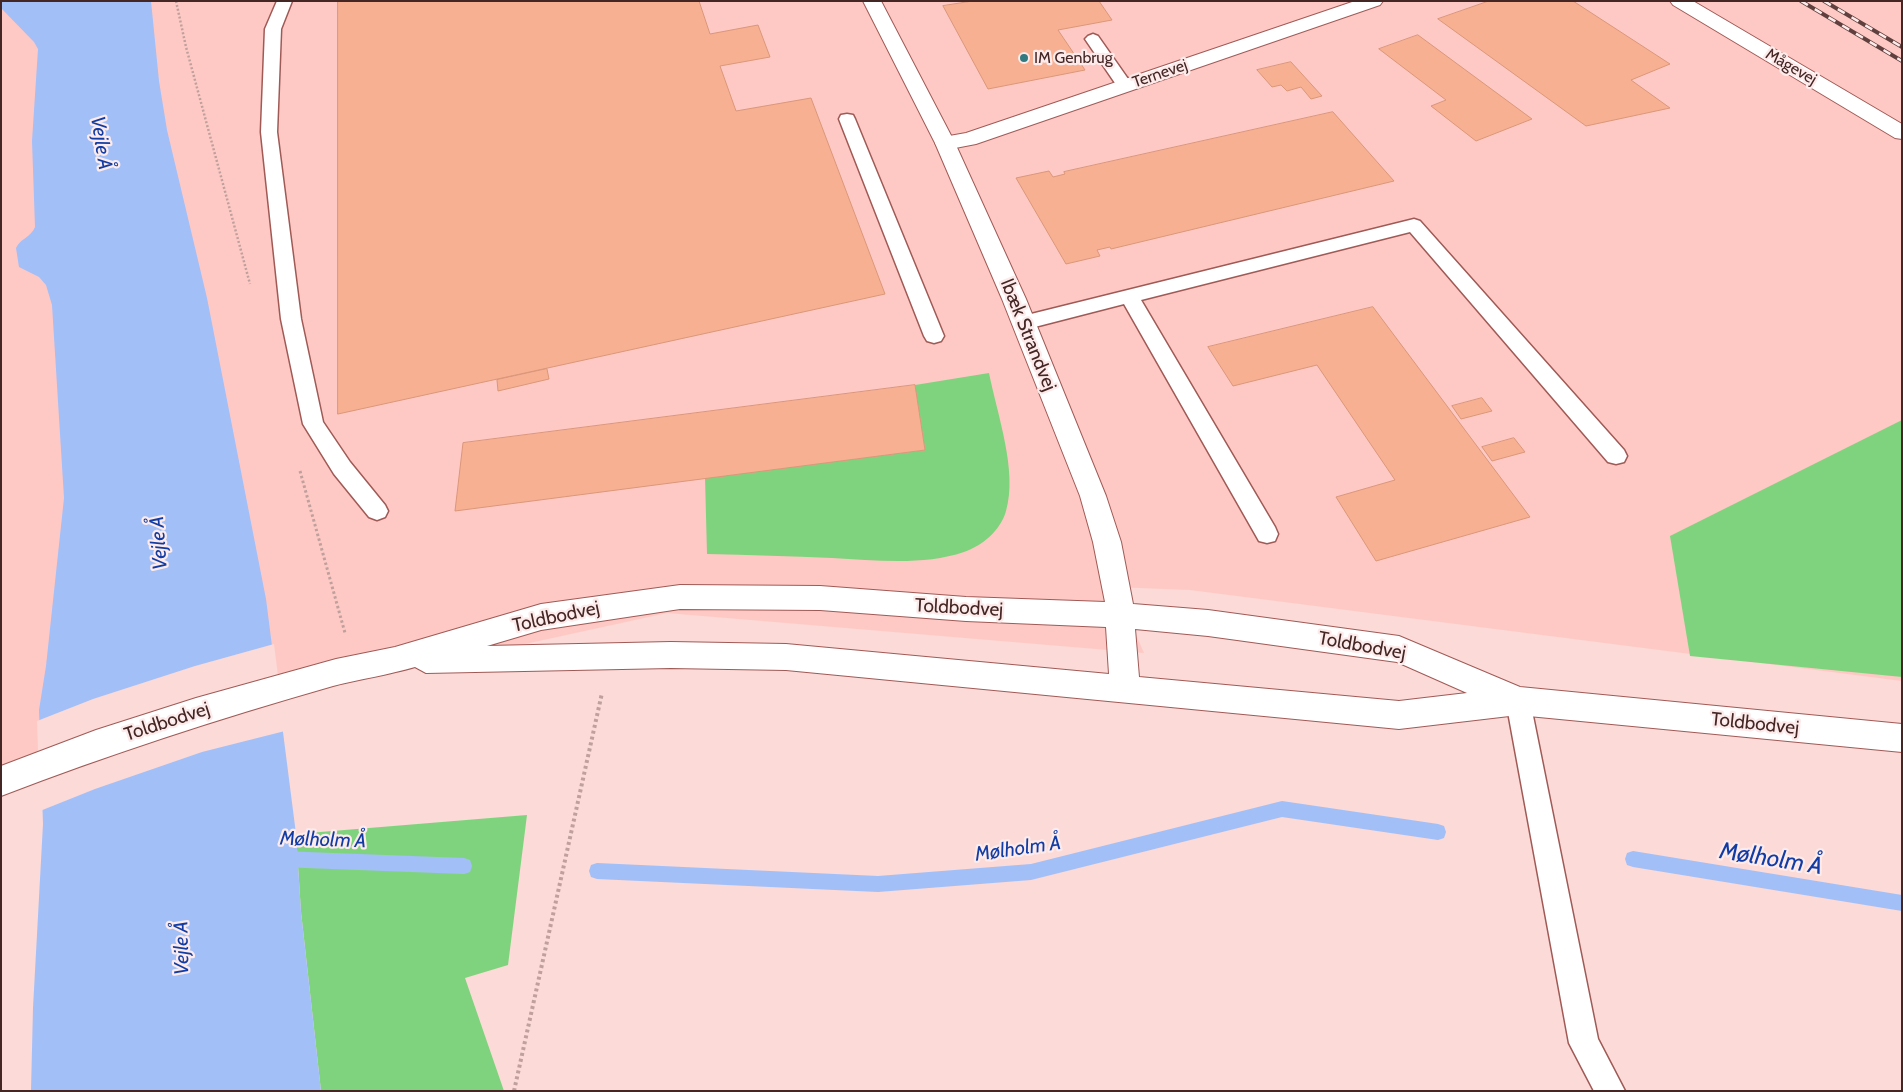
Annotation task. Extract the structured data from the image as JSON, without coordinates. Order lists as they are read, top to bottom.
{
  "streets": {
    "main road": [
      "Mågevej",
      "Ternevej",
      "Ibæk Strandvej",
      "Toldbodvej"
    ]
  },
  "crossings": [
    ["Ternevej", "Ibæk Strandvej"],
    ["Ibæk Strandvej", "Toldbodvej"]
  ],
  "water": ["Vejle Å", "Mølholm Å"],
  "places": ["IM Genbrug"]
}
